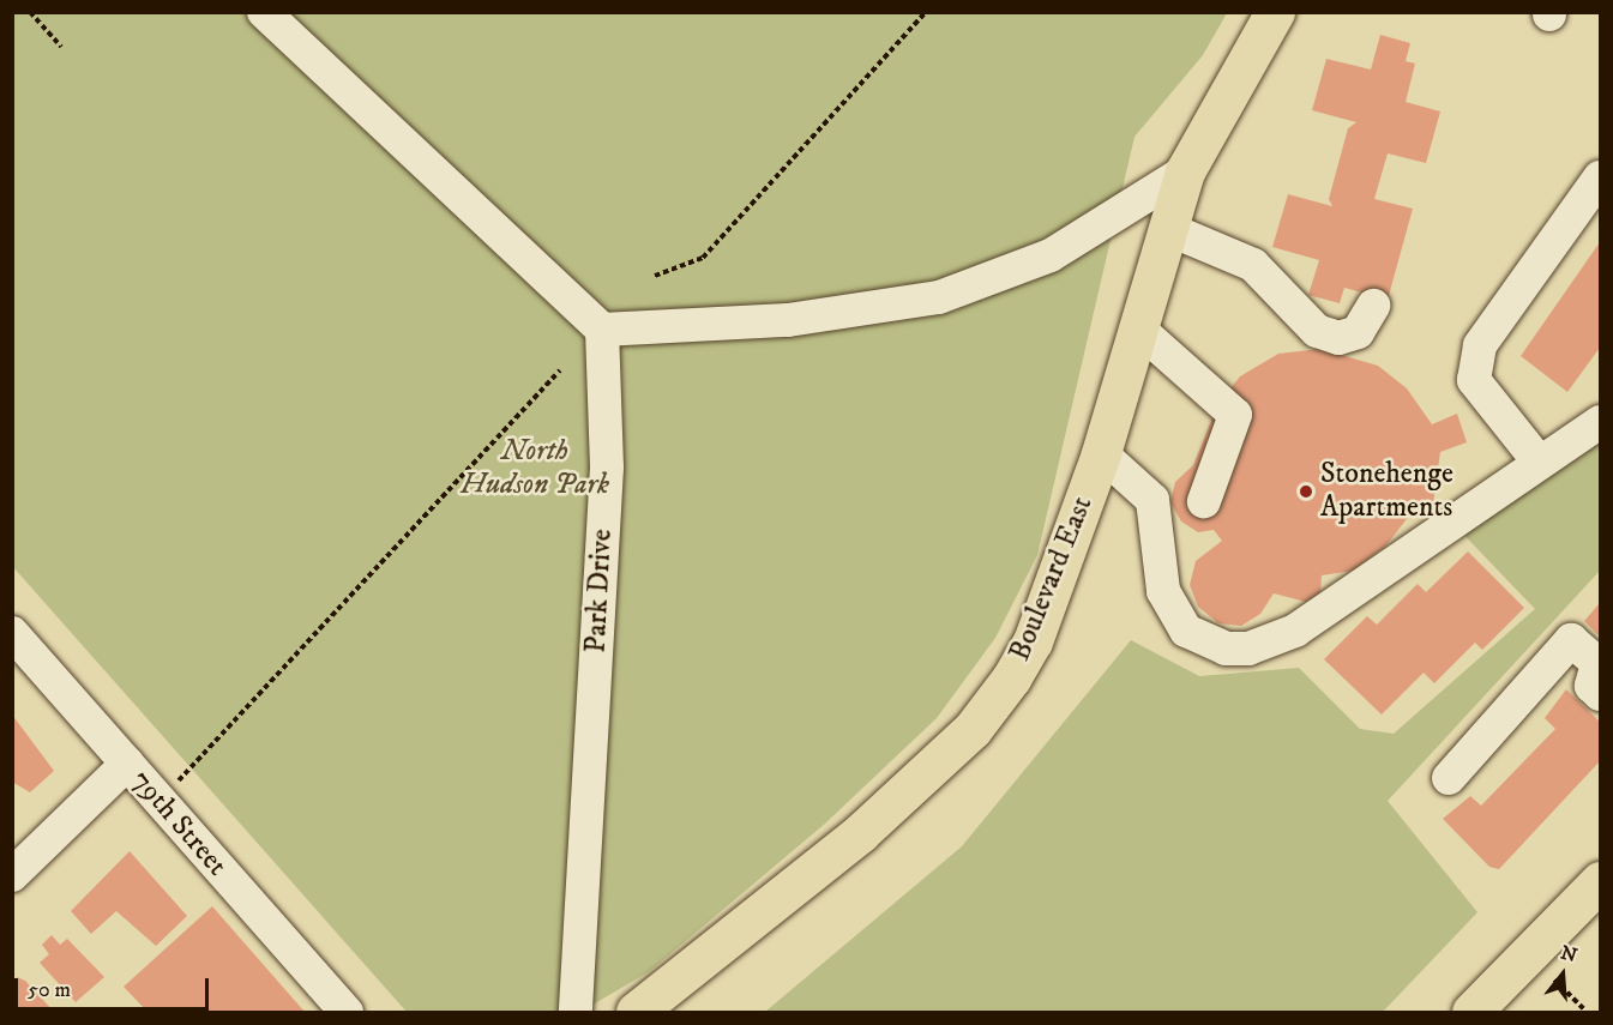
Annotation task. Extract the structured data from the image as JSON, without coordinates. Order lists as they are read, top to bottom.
{
  "streets": {
    "main road": ["Boulevard East"],
    "street": ["Park Drive", "79th Street"]
  },
  "parks": ["North Hudson Park"],
  "places": ["Stonehenge Apartments"],
  "scale_bar": "50 m",
  "north": "top"
}
